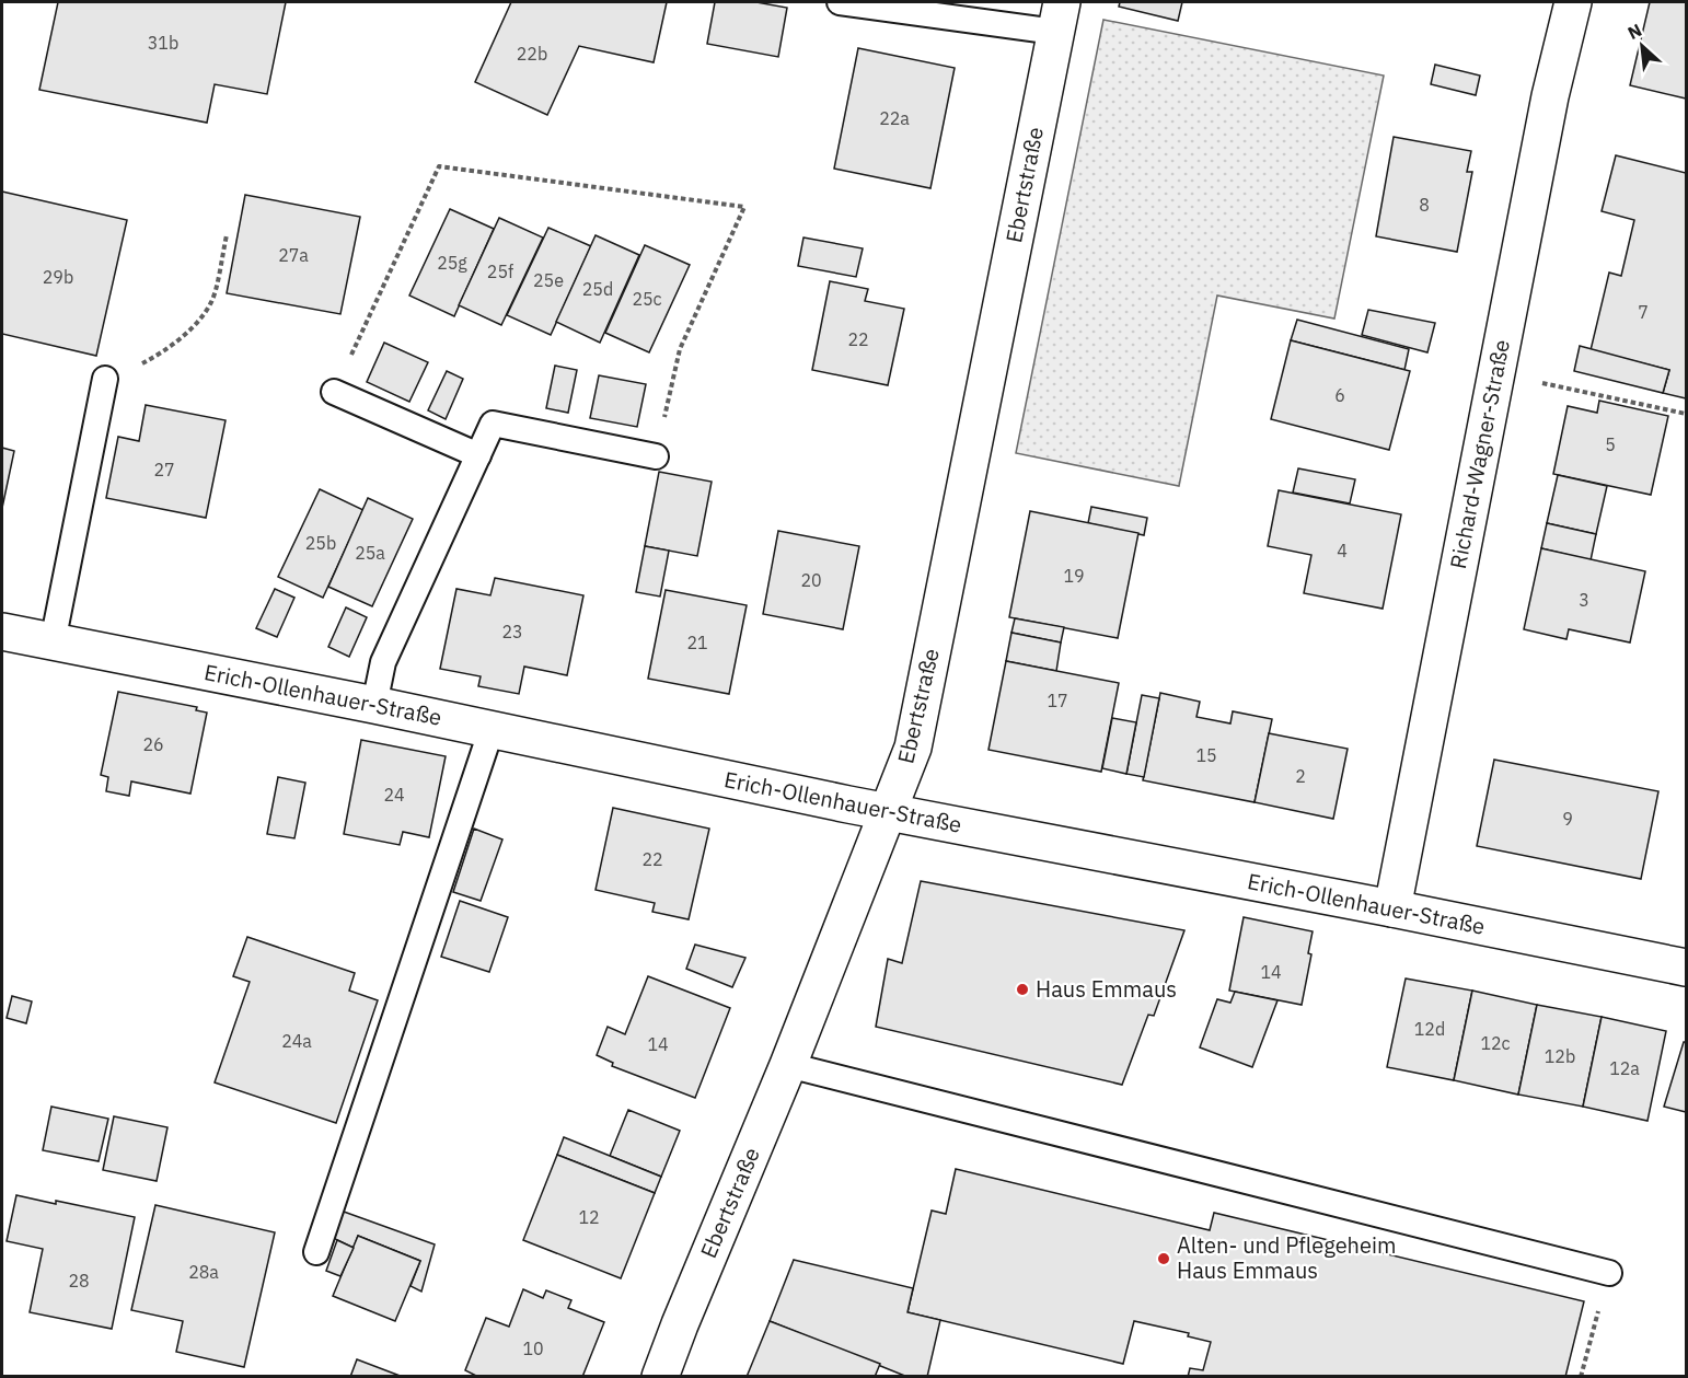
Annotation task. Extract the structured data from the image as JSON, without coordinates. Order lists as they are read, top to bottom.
{
  "streets": {
    "street": ["Ebertstraße", "Richard-Wagner-Straße", "Erich-Ollenhauer-Straße"]
  },
  "crossings": [
    ["Ebertstraße", "Erich-Ollenhauer-Straße"],
    ["Richard-Wagner-Straße", "Erich-Ollenhauer-Straße"]
  ],
  "places": ["Haus Emmaus", "Alten- und Pflegeheim Haus Emmaus"],
  "house_numbers": [
    "31b",
    "22b",
    "22a",
    "8",
    "27a",
    "25g",
    "25f",
    "29b",
    "25e",
    "25d",
    "25c",
    "7",
    "22",
    "6",
    "5",
    "27",
    "25b",
    "4",
    "25a",
    "19",
    "20",
    "3",
    "23",
    "21",
    "17",
    "26",
    "15",
    "2",
    "24",
    "9",
    "22",
    "14",
    "12d",
    "24a",
    "12c",
    "14",
    "12b",
    "12a",
    "12",
    "28a",
    "28",
    "10"
  ],
  "north": "top left"
}
